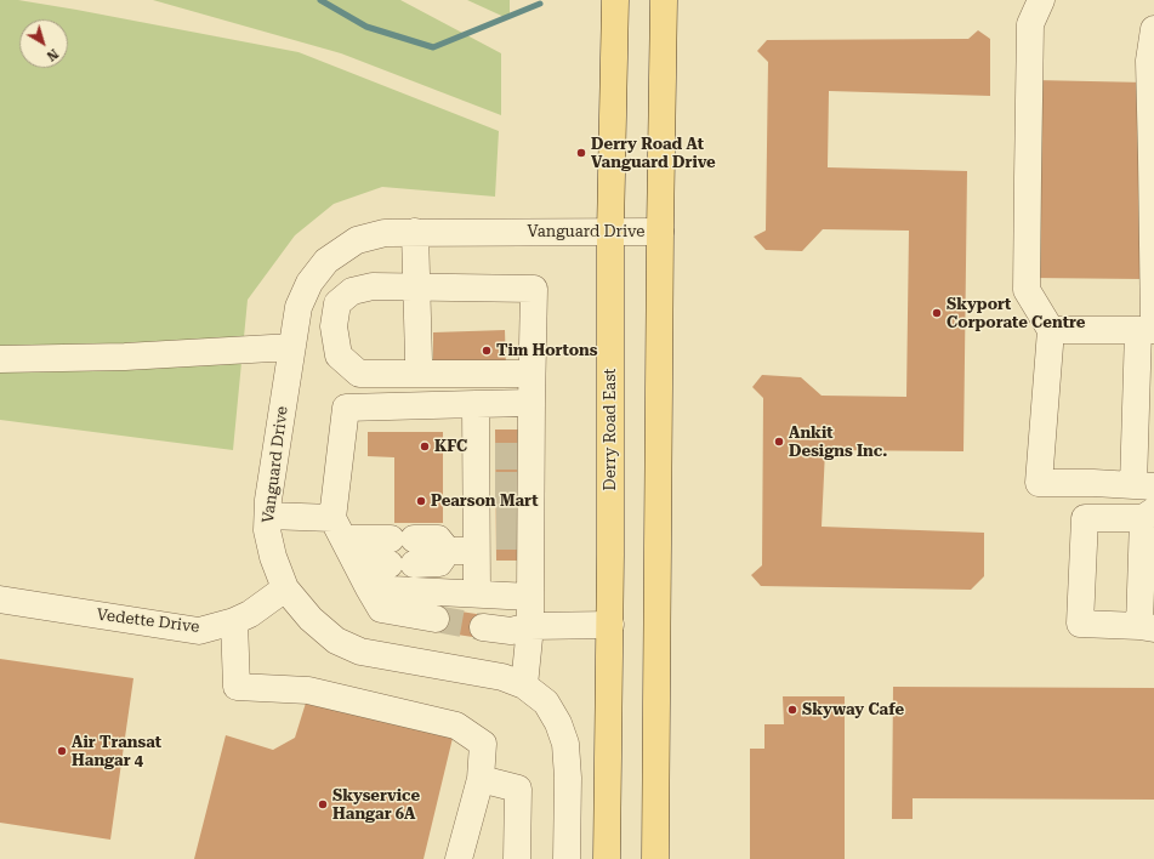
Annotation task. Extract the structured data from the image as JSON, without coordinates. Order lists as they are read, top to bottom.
{
  "streets": {
    "main road": ["Derry Road East"],
    "street": ["Vanguard Drive", "Vedette Drive"]
  },
  "crossings": [
    ["Vanguard Drive", "Derry Road East"],
    ["Vanguard Drive", "Vedette Drive"]
  ],
  "places": [
    "Derry Road At Vanguard Drive",
    "Skyport Corporate Centre",
    "Tim Hortons",
    "Ankit Designs Inc.",
    "KFC",
    "Pearson Mart",
    "Skyway Cafe",
    "Air Transat Hangar 4",
    "Skyservice Hangar 6A"
  ],
  "north": "bottom right"
}
